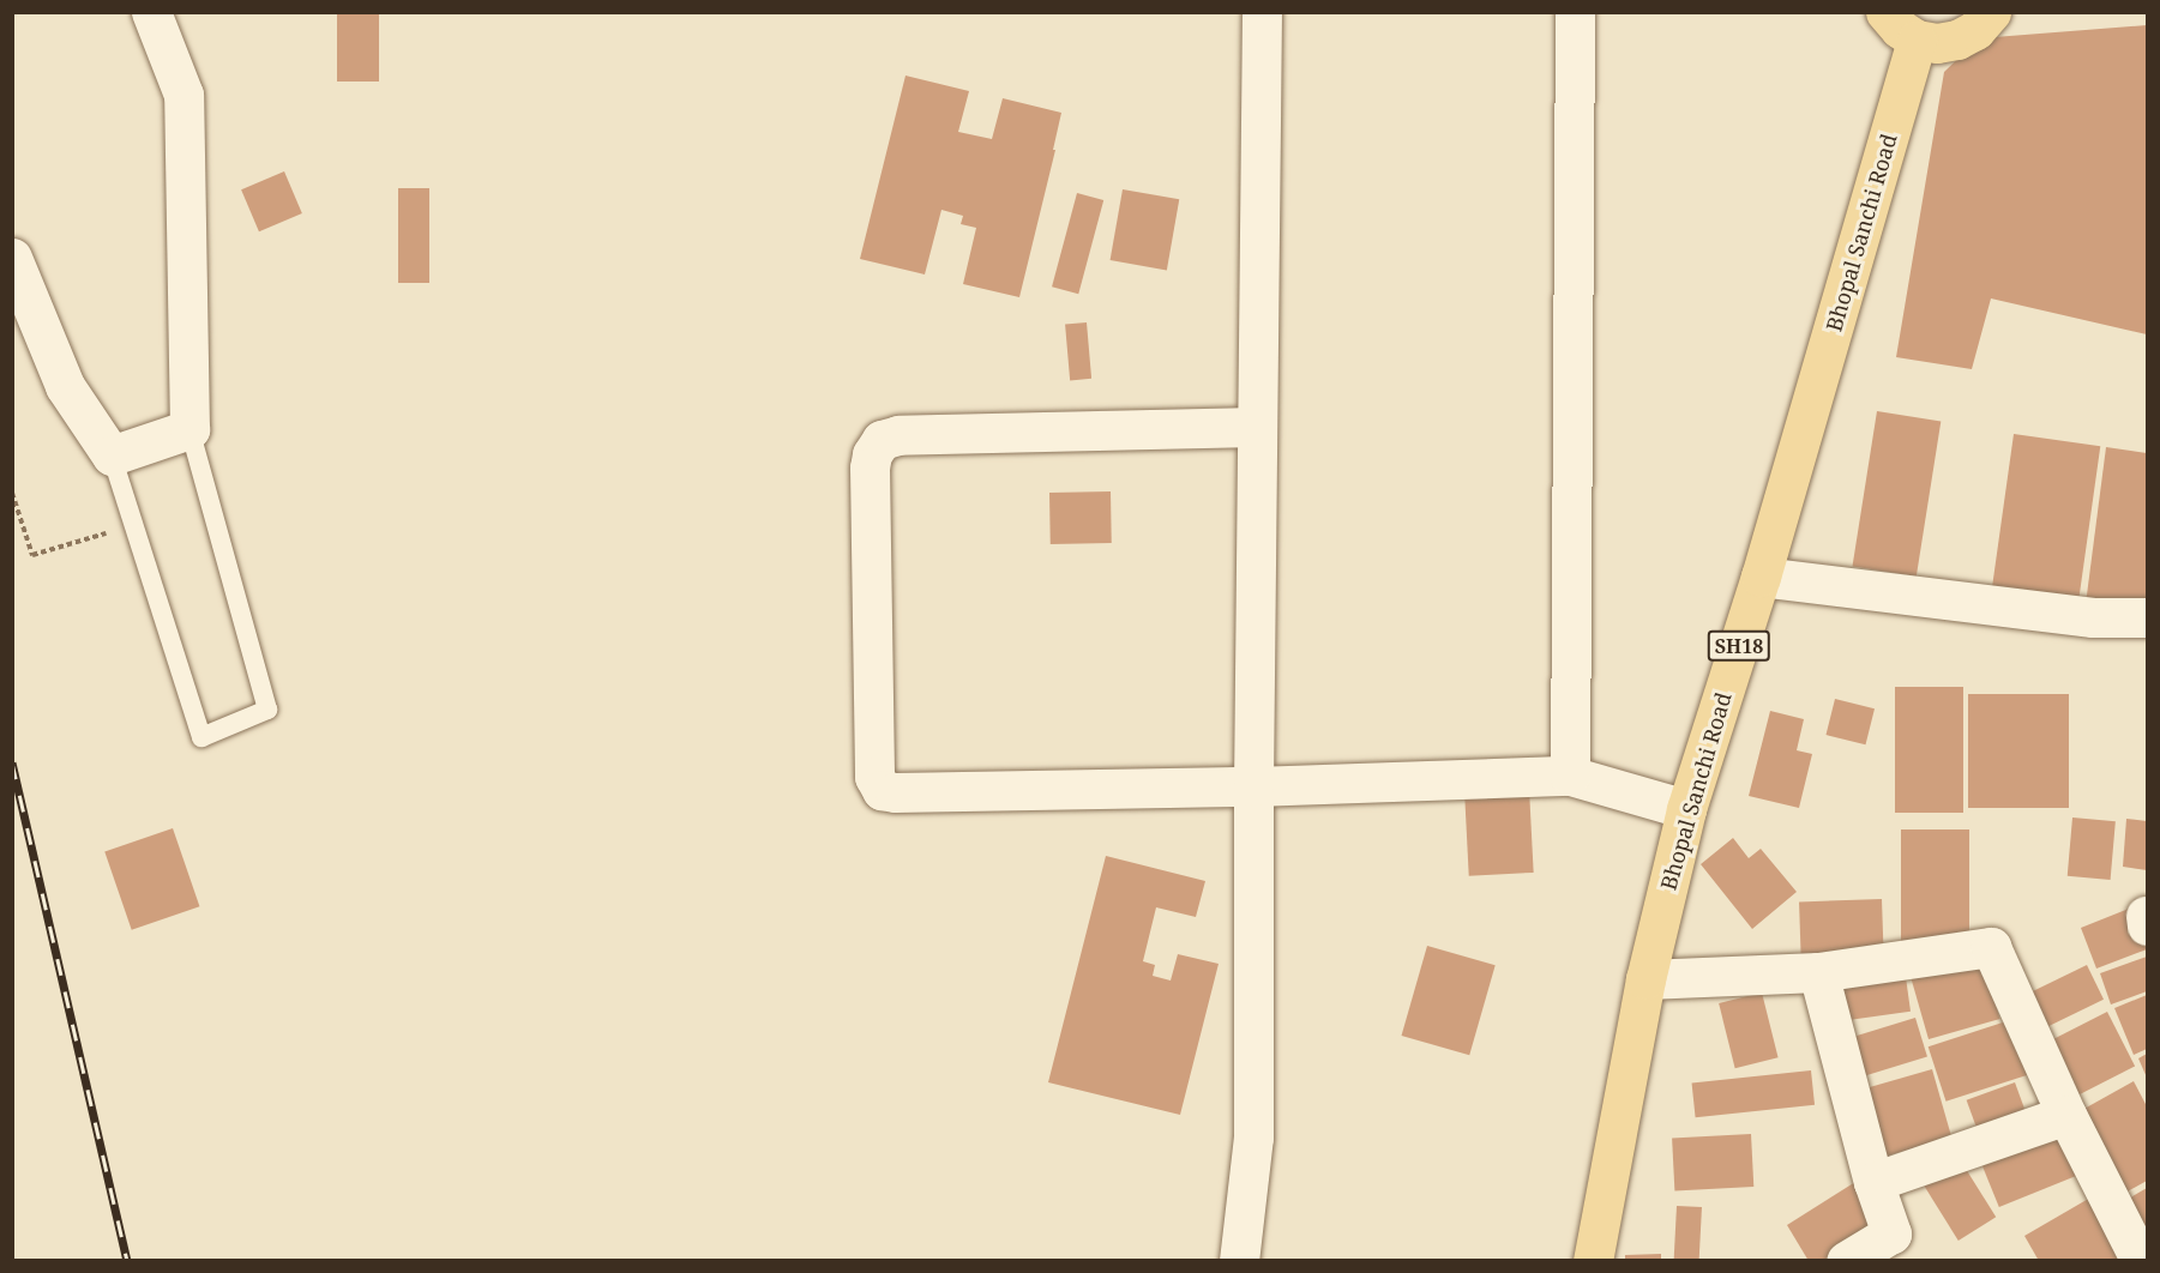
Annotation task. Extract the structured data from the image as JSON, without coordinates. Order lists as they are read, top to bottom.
{
  "streets": {
    "main road": ["Bhopal Sanchi Road", "SH18"]
  }
}
